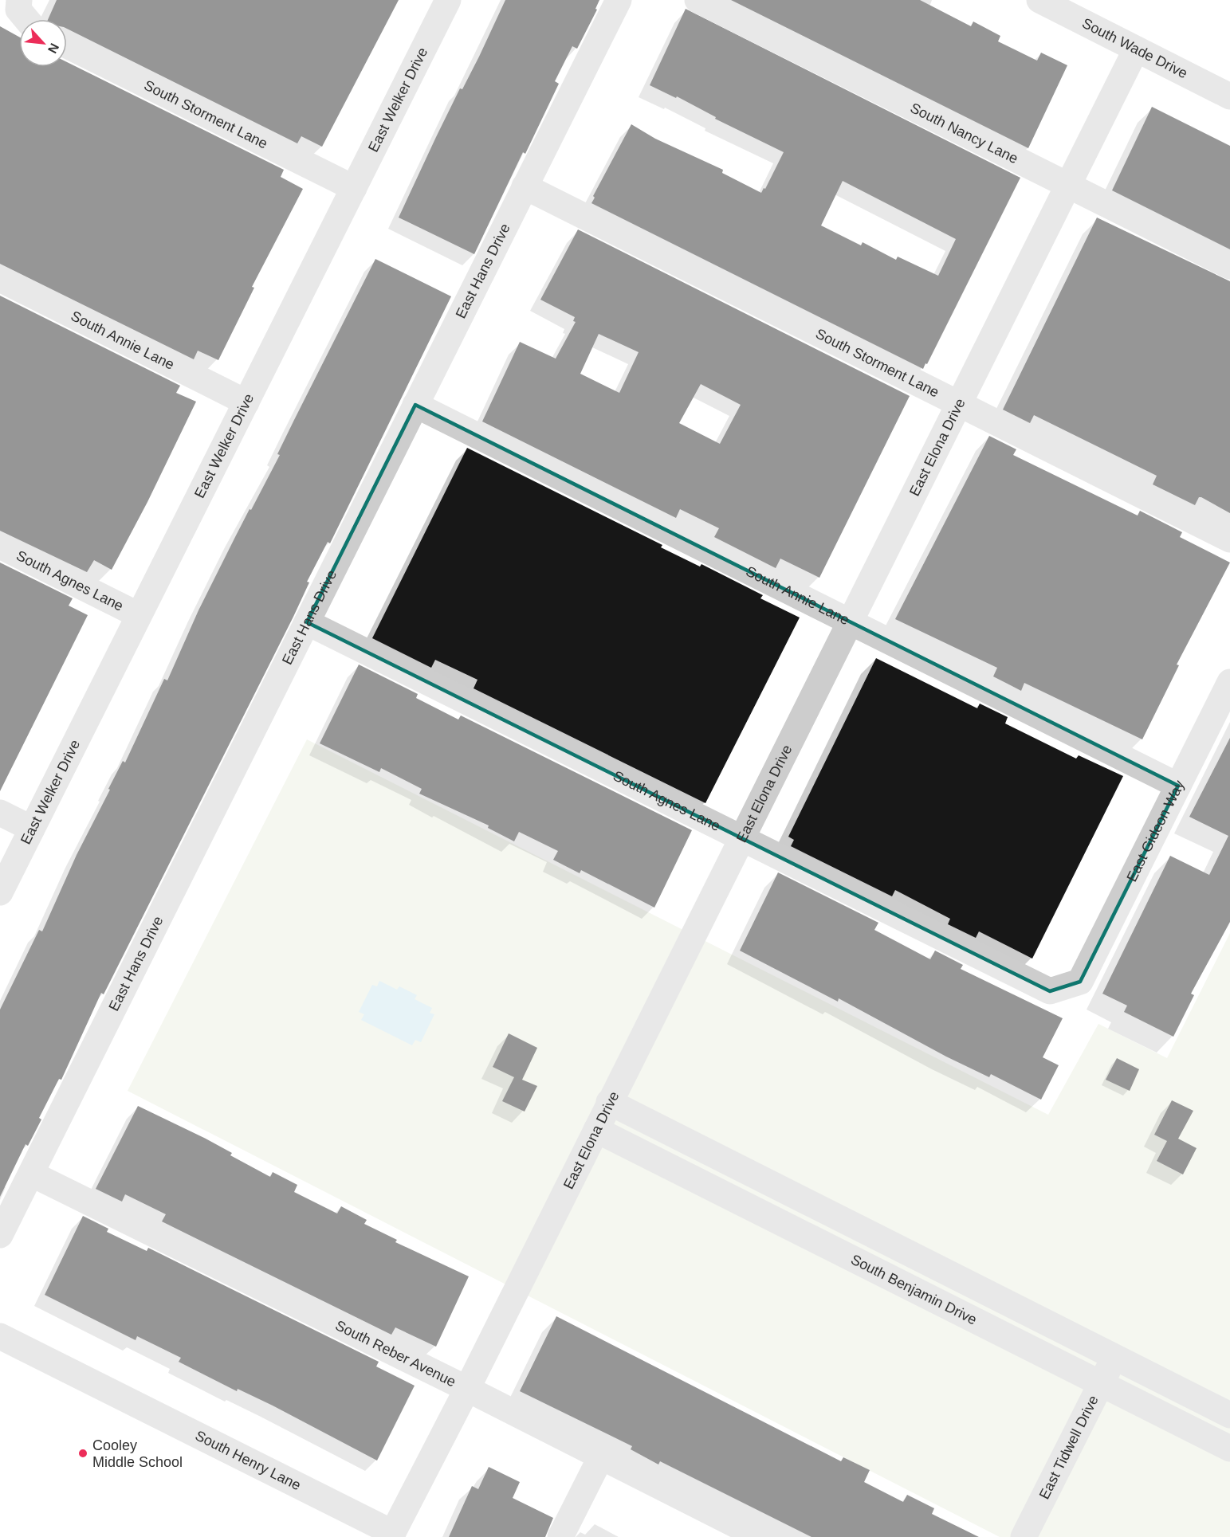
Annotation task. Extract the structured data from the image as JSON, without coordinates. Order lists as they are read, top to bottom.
{
  "streets": {
    "street": [
      "South Wade Drive",
      "East Welker Drive",
      "South Storment Lane",
      "South Nancy Lane",
      "East Hans Drive",
      "South Annie Lane",
      "East Elona Drive",
      "South Agnes Lane",
      "East Gideon Way",
      "South Benjamin Drive",
      "South Reber Avenue",
      "East Tidwell Drive",
      "South Henry Lane"
    ]
  },
  "crossings": [
    ["South Wade Drive", "East Elona Drive"],
    ["East Welker Drive", "South Storment Lane"],
    ["East Welker Drive", "South Annie Lane"],
    ["East Welker Drive", "South Agnes Lane"],
    ["South Storment Lane", "East Hans Drive"],
    ["South Storment Lane", "East Elona Drive"],
    ["South Nancy Lane", "East Elona Drive"],
    ["East Hans Drive", "South Annie Lane"],
    ["East Hans Drive", "South Agnes Lane"],
    ["East Hans Drive", "South Reber Avenue"],
    ["South Annie Lane", "East Elona Drive"],
    ["South Annie Lane", "East Gideon Way"],
    ["East Elona Drive", "South Agnes Lane"],
    ["East Elona Drive", "South Benjamin Drive"],
    ["East Elona Drive", "South Reber Avenue"],
    ["East Elona Drive", "South Henry Lane"],
    ["South Agnes Lane", "East Gideon Way"],
    ["South Benjamin Drive", "East Tidwell Drive"]
  ],
  "places": ["Cooley Middle School"],
  "north": "bottom right"
}
